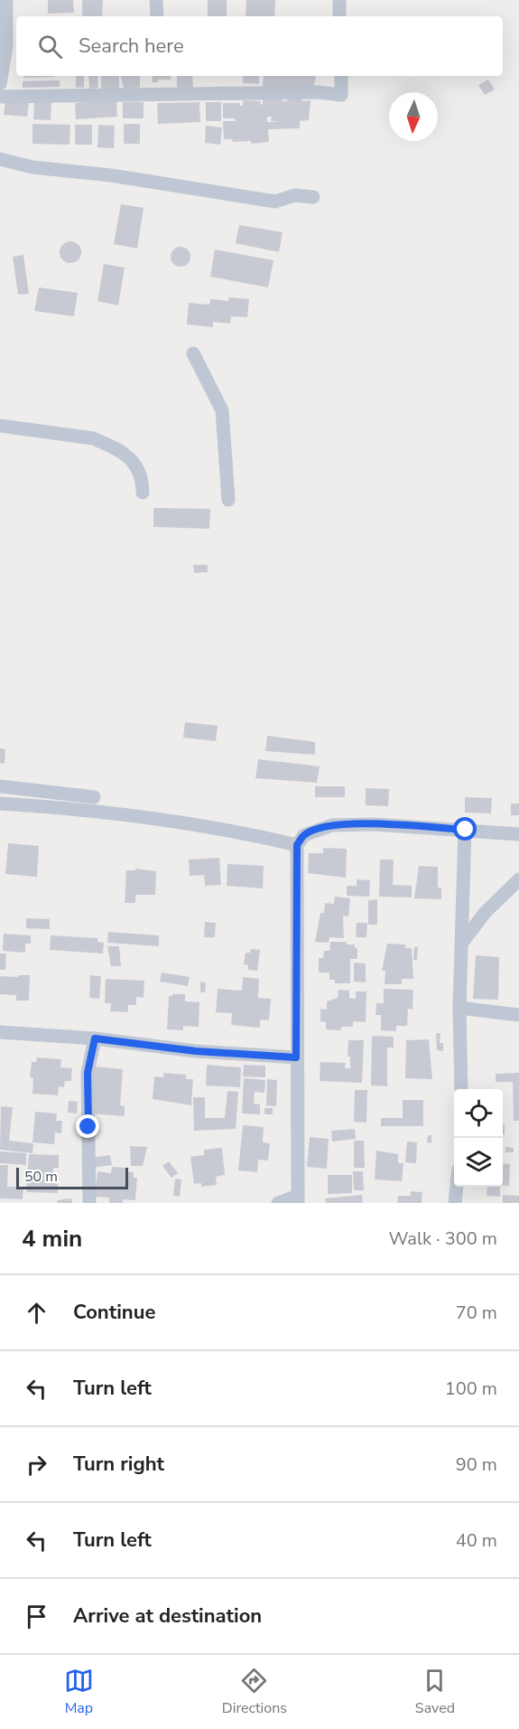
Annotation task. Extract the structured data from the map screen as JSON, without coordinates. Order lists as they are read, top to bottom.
{
  "scale_bar": "50 m",
  "north": "bottom",
  "page": {
    "search": "Search here",
    "scale": "50 m",
    "heading": ["4 min", "Walk · 300 m"],
    "list": [
      ["Continue", "70 m"],
      ["Turn left", "100 m"],
      ["Turn right", "90 m"],
      ["Turn left", "40 m"],
      "Arrive at destination"
    ],
    "nav": ["Map", "Directions", "Saved"]
  }
}
